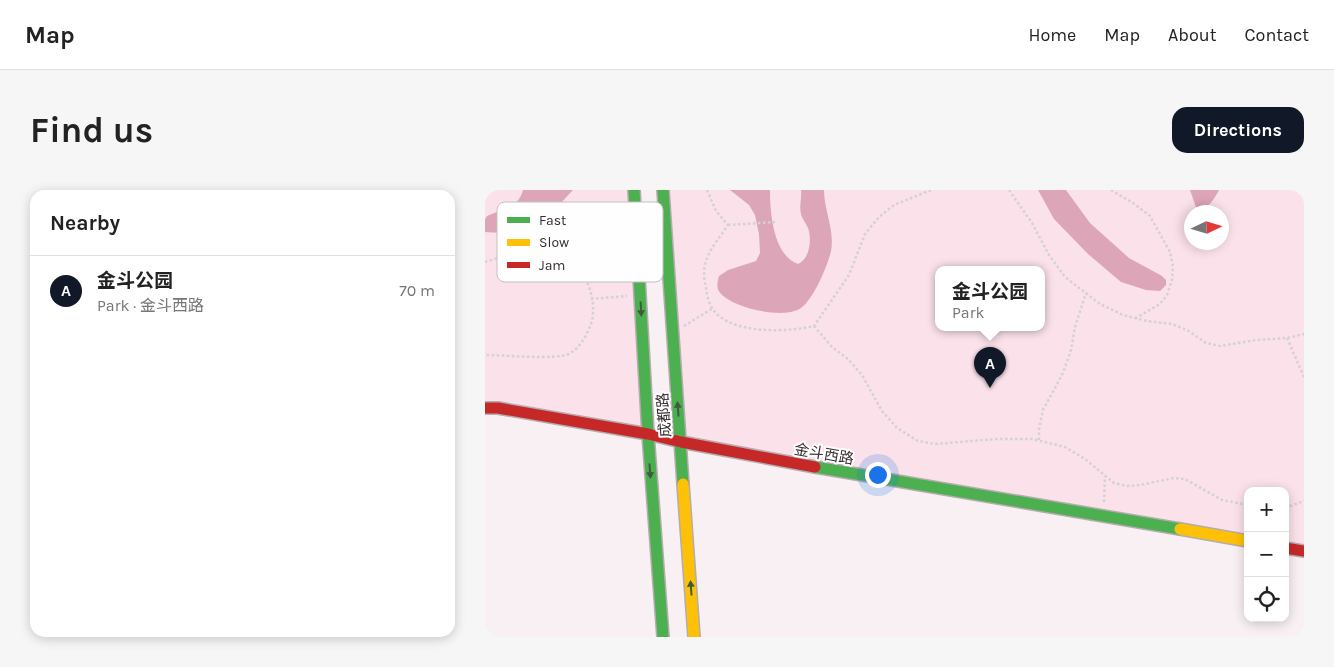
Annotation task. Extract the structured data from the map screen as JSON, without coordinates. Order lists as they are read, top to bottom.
{
  "streets": {
    "street": ["成都路", "金斗西路"]
  },
  "crossings": [
    ["成都路", "金斗西路"]
  ],
  "legend": ["Fast", "Slow", "Jam"],
  "north": "right",
  "page": {
    "header": "Map",
    "nav": [
      "Home",
      "Map",
      "About",
      "Contact"
    ],
    "buttons": "Directions",
    "title": "Find us",
    "heading": "Nearby",
    "list": [
      {
        "mark": "A",
        "name": "金斗公园",
        "note": "Park · 金斗西路",
        "value": "70 m"
      }
    ],
    "popup": ["金斗公园", "Park"],
    "pins": "A",
    "map_buttons": ["+", "−"]
  }
}
